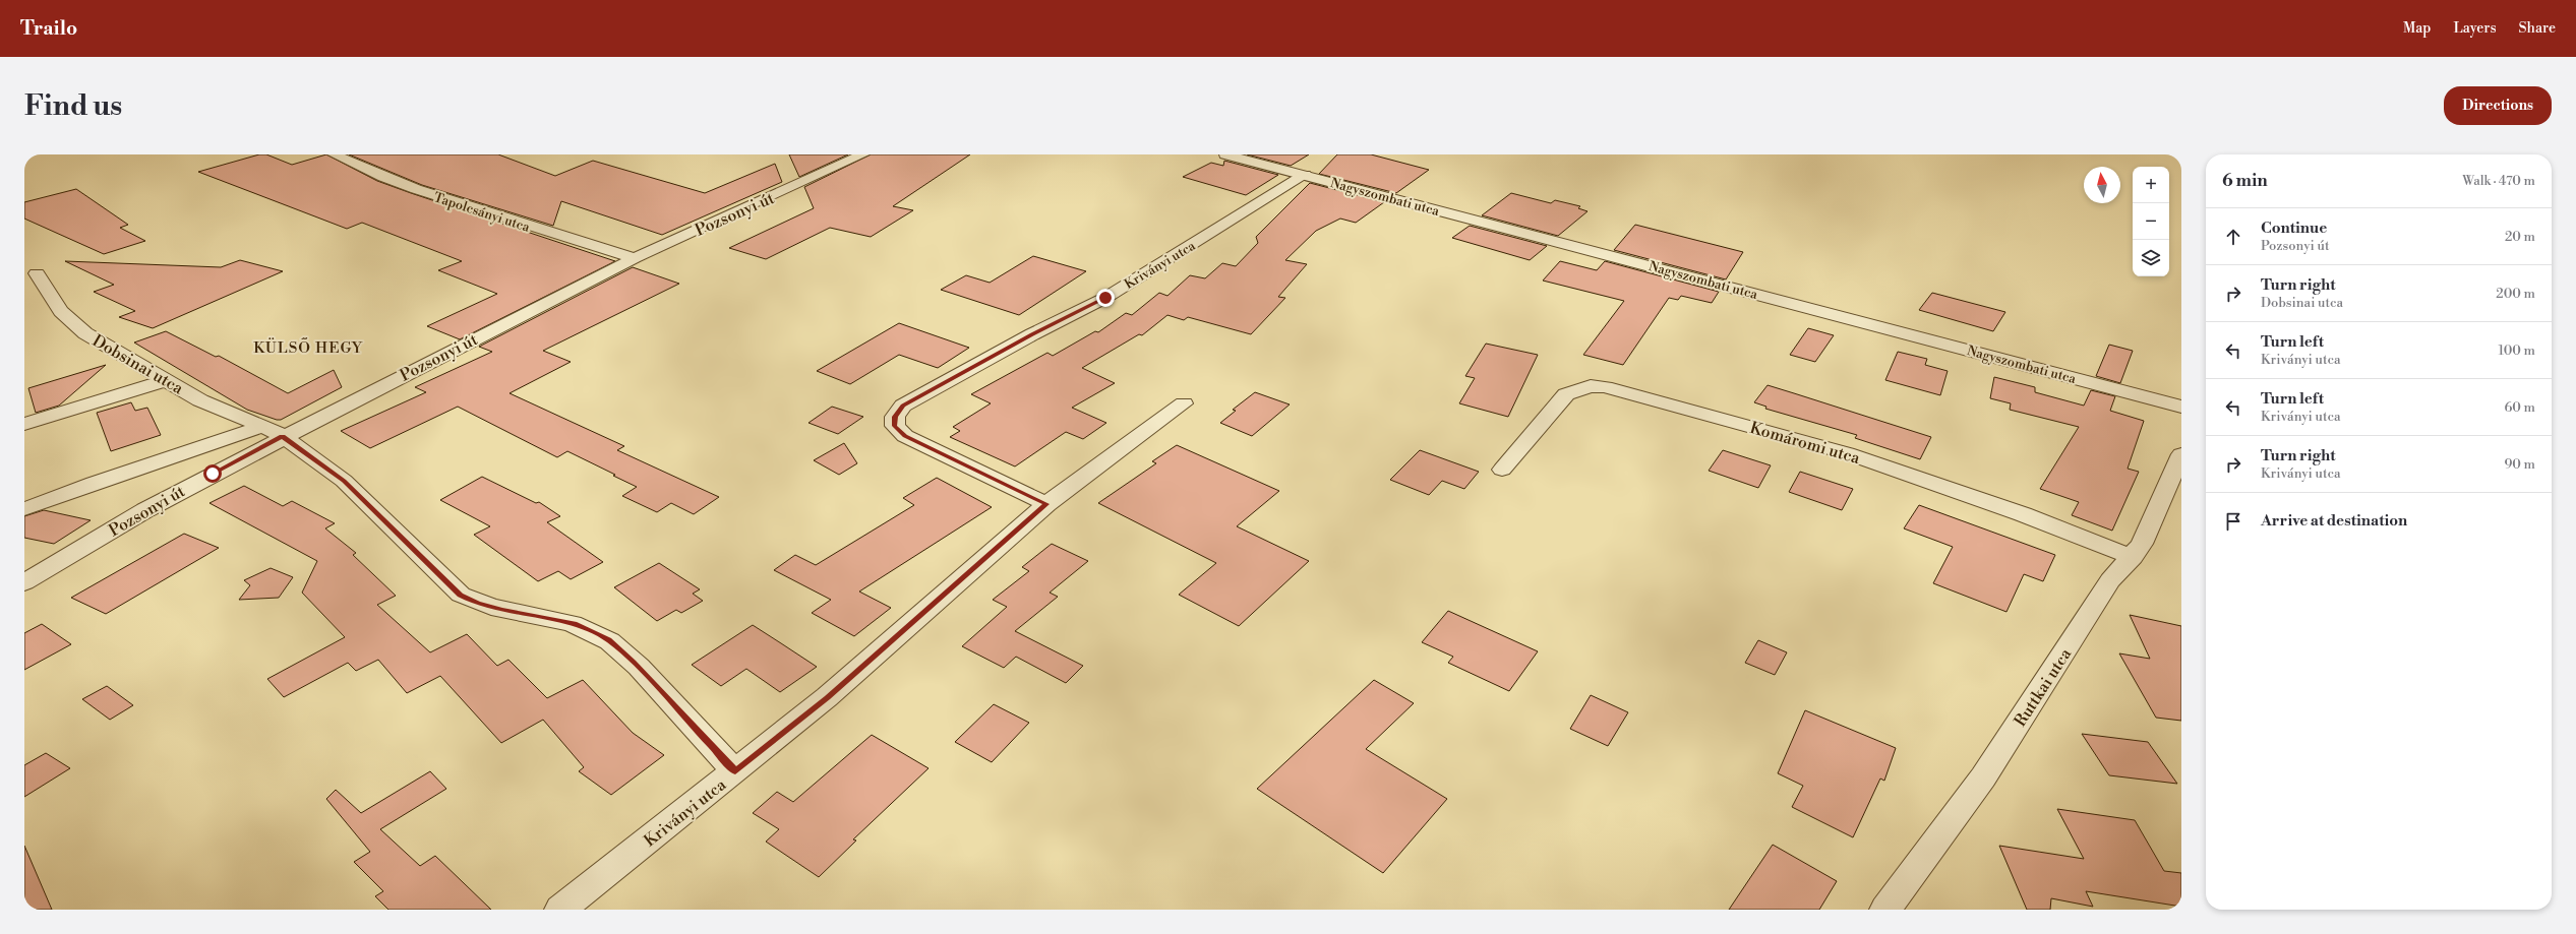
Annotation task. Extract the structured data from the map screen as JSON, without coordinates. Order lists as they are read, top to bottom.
{
  "streets": {
    "street": [
      "Nagyszombati utca",
      "Tapolcsányi utca",
      "Pozsonyi út",
      "Kriványi utca",
      "Dobsinai utca",
      "Komáromi utca",
      "Ruttkai utca"
    ]
  },
  "crossings": [
    ["Nagyszombati utca", "Kriványi utca"],
    ["Tapolcsányi utca", "Pozsonyi út"],
    ["Pozsonyi út", "Dobsinai utca"],
    ["Kriványi utca", "Dobsinai utca"],
    ["Komáromi utca", "Ruttkai utca"]
  ],
  "districts": ["KÜLSŐ HEGY"],
  "north": "top",
  "page": {
    "header": "Trailo",
    "nav": ["Map", "Layers", "Share"],
    "buttons": "Directions",
    "title": "Find us",
    "heading": ["6 min", "Walk · 470 m"],
    "map_buttons": ["+", "−"],
    "list": [
      ["Continue", "Pozsonyi út", "20 m"],
      ["Turn right", "Dobsinai utca", "200 m"],
      ["Turn left", "Kriványi utca", "100 m"],
      ["Turn left", "Kriványi utca", "60 m"],
      ["Turn right", "Kriványi utca", "90 m"],
      "Arrive at destination"
    ]
  }
}
